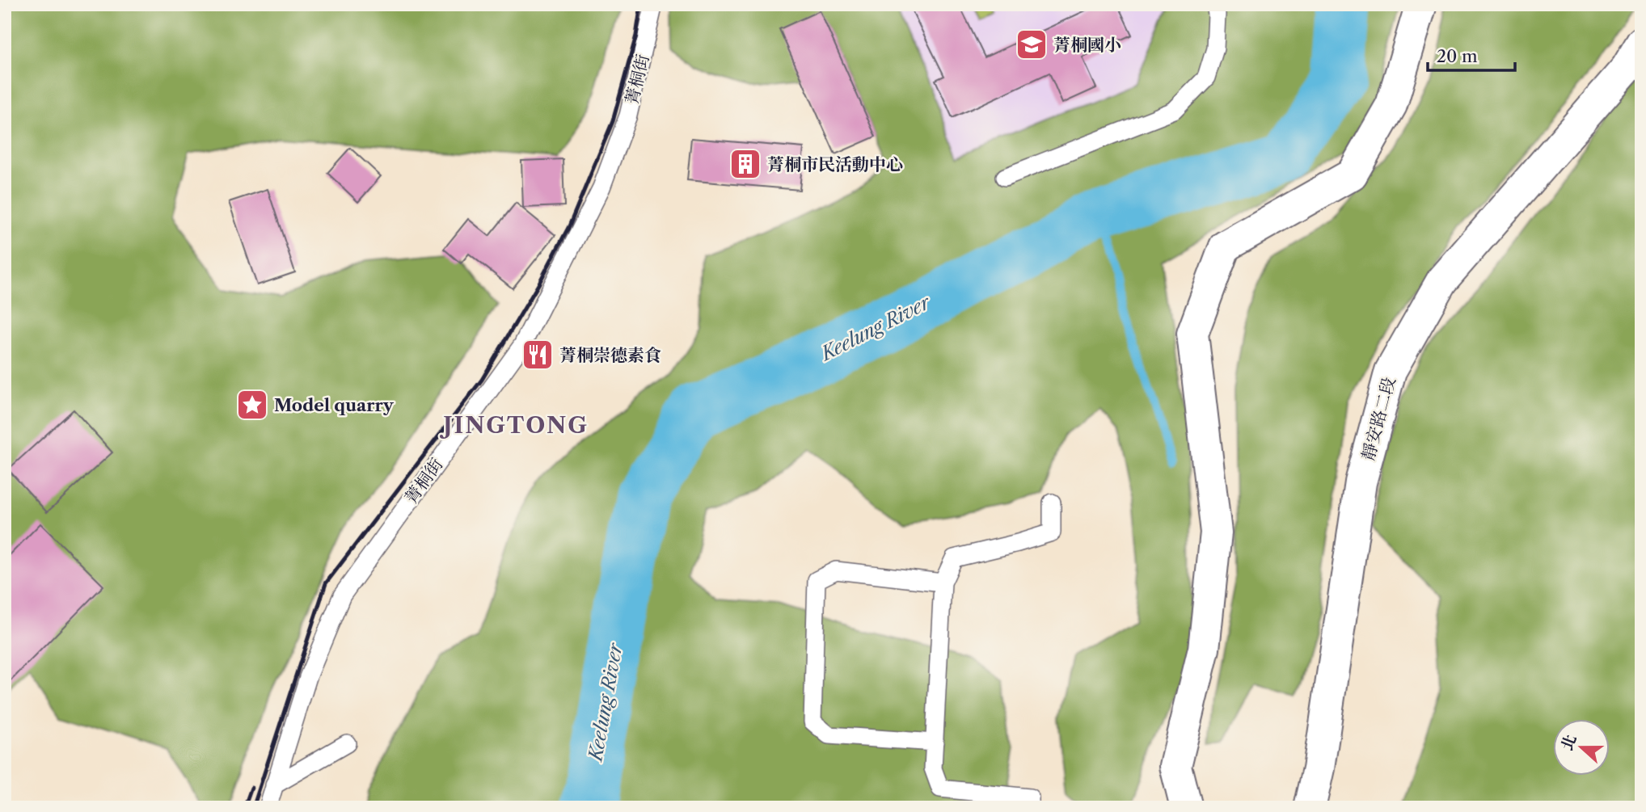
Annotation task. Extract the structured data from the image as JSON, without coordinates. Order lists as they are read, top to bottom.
{
  "streets": {
    "street": ["靜安路二段"],
    "lane": ["菁桐街"]
  },
  "districts": ["JINGTONG"],
  "water": ["Keelung River"],
  "places": {
    "school or university": ["菁桐國小"],
    "building": ["菁桐市民活動中心"],
    "restaurant": ["菁桐崇德素食"],
    "place": ["Model quarry"]
  },
  "scale_bar": "20 m",
  "north": "left"
}
